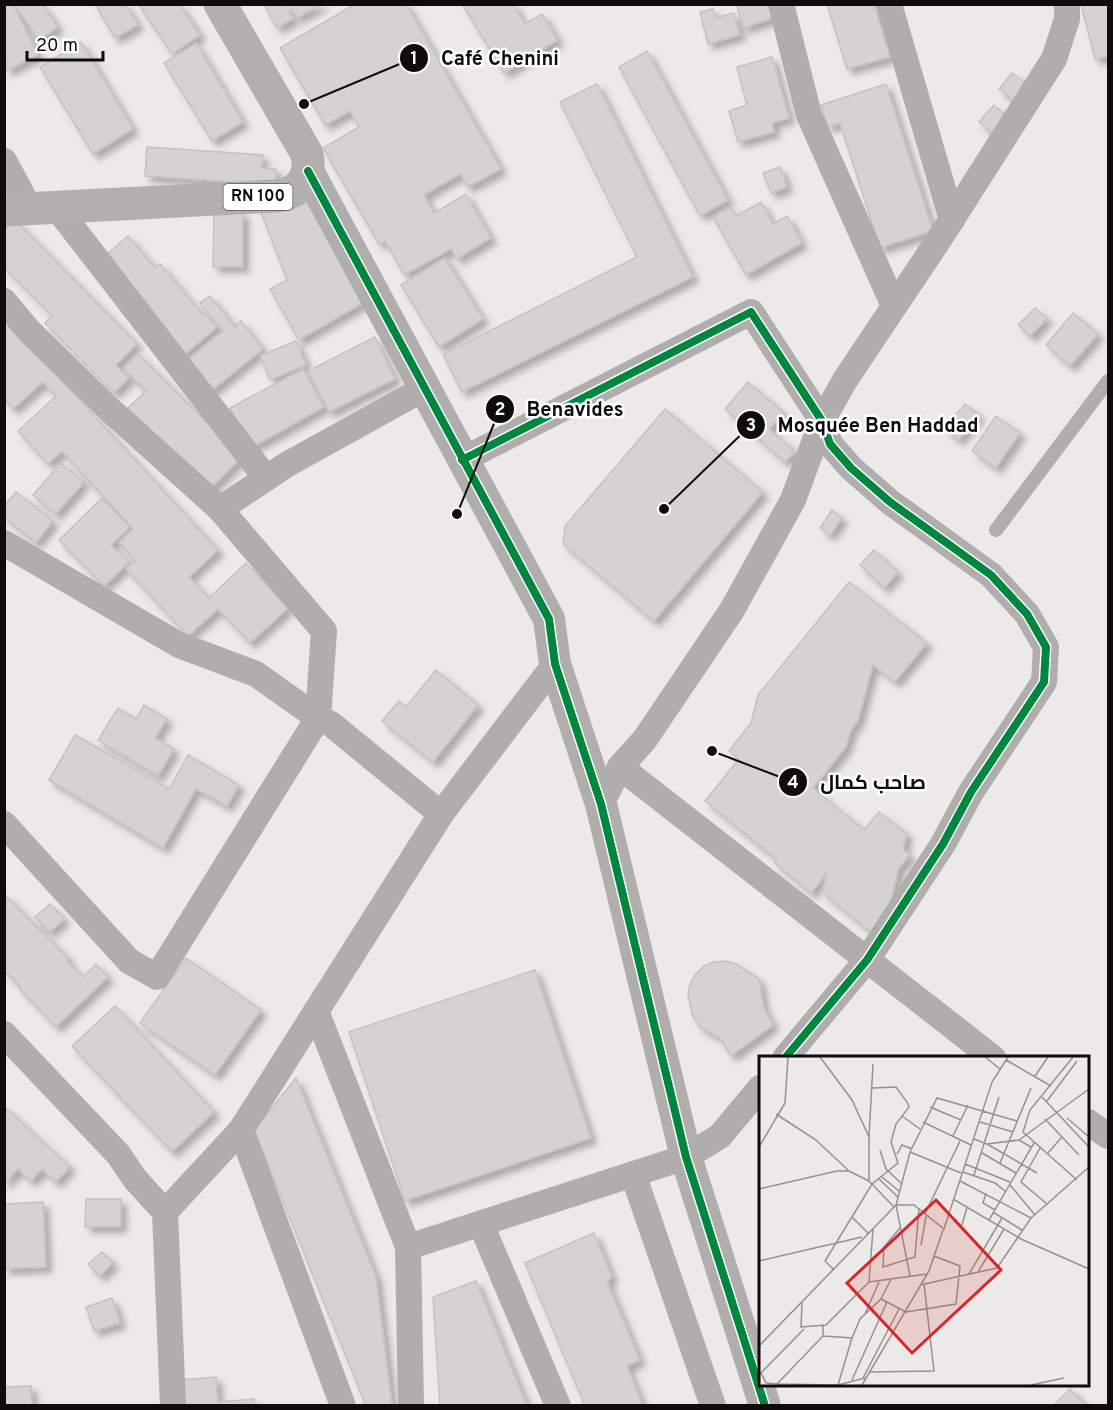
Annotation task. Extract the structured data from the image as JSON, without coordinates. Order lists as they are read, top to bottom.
{
  "streets": {
    "main road": ["RN 100"]
  },
  "places": [
    "Café Chenini",
    "Mosquée Ben Haddad",
    "Benavides",
    "صاحب كمال"
  ],
  "scale_bar": "20 m"
}
